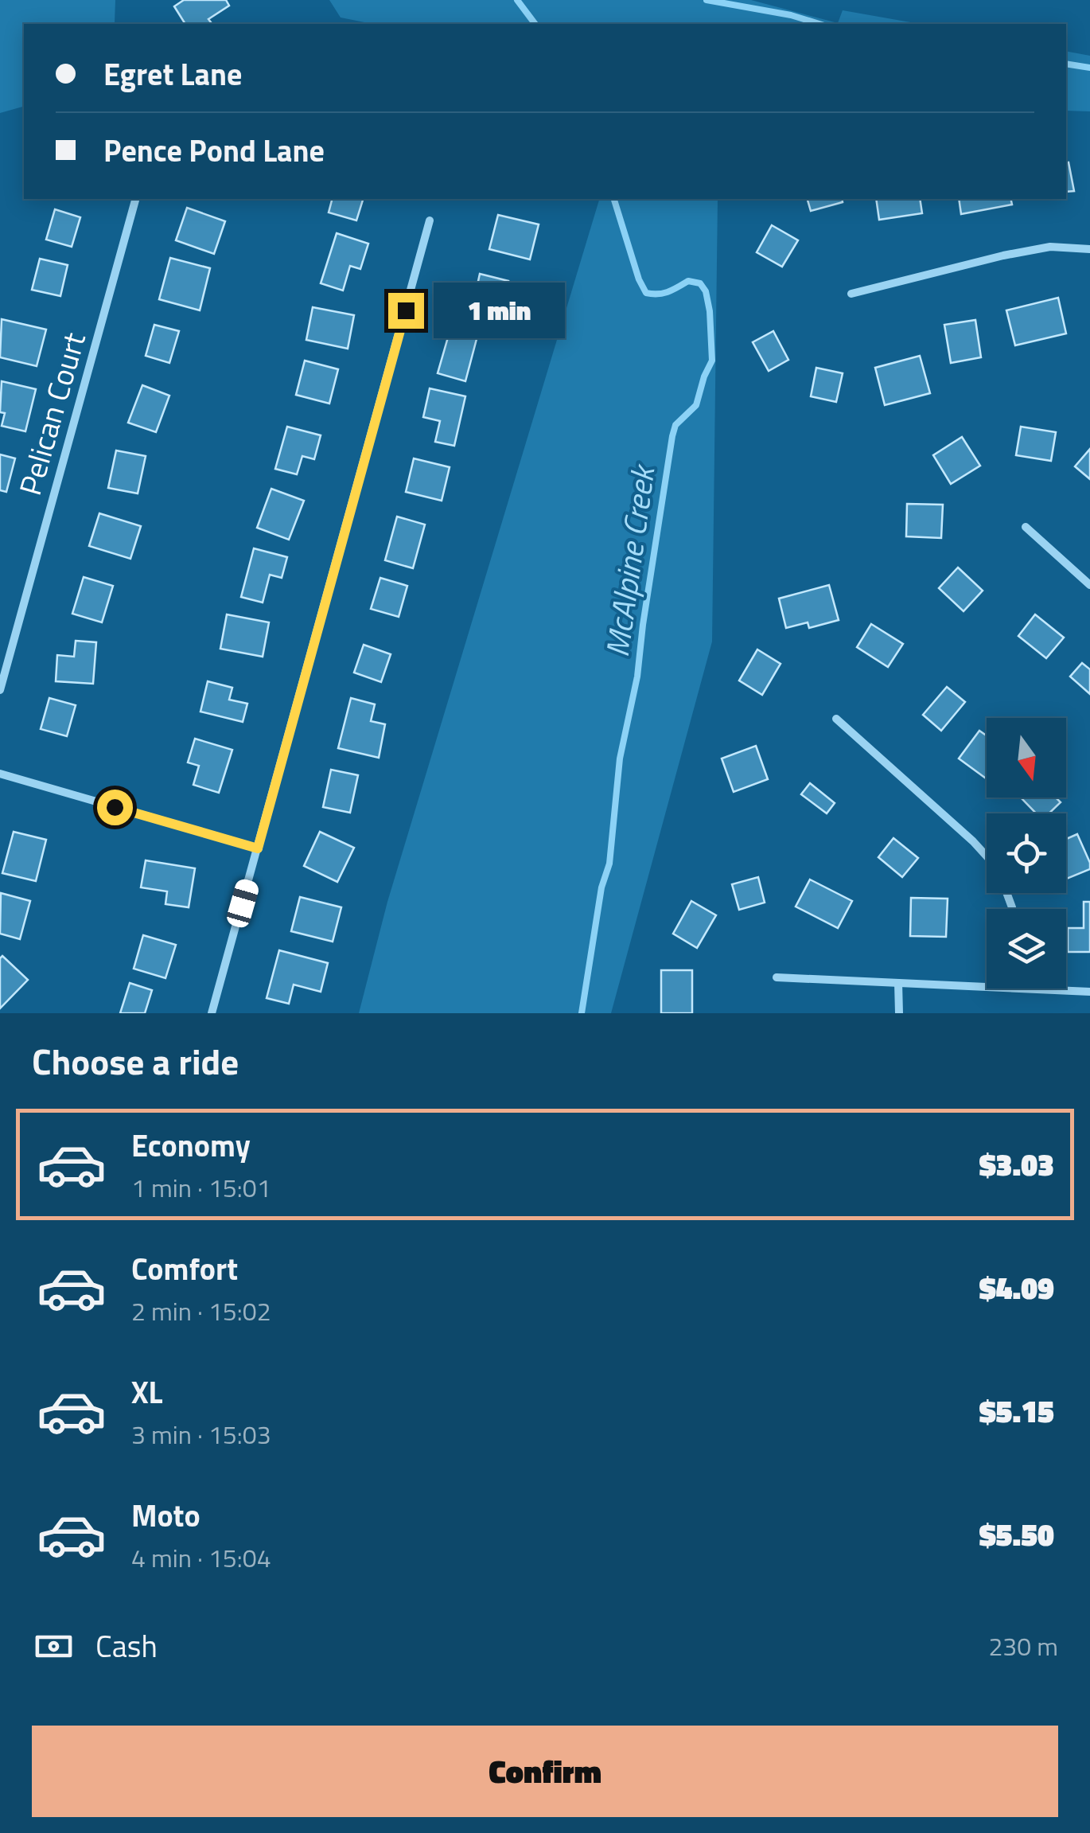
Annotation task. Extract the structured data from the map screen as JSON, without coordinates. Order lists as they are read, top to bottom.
{
  "streets": {
    "street": ["Pelican Court"]
  },
  "water": ["McAlpine Creek"],
  "north": "bottom",
  "page": {
    "banner": ["Egret Lane", "Pence Pond Lane"],
    "bubble": "1 min",
    "heading": "Choose a ride",
    "list": [
      {
        "name": "Economy",
        "note": "1 min · 15:01",
        "value": "$3.03"
      },
      {
        "name": "Comfort",
        "note": "2 min · 15:02",
        "value": "$4.09"
      },
      {
        "name": "XL",
        "note": "3 min · 15:03",
        "value": "$5.15"
      },
      {
        "name": "Moto",
        "note": "4 min · 15:04",
        "value": "$5.50"
      }
    ],
    "pay": ["Cash", "230 m"],
    "buttons": "Confirm"
  }
}
